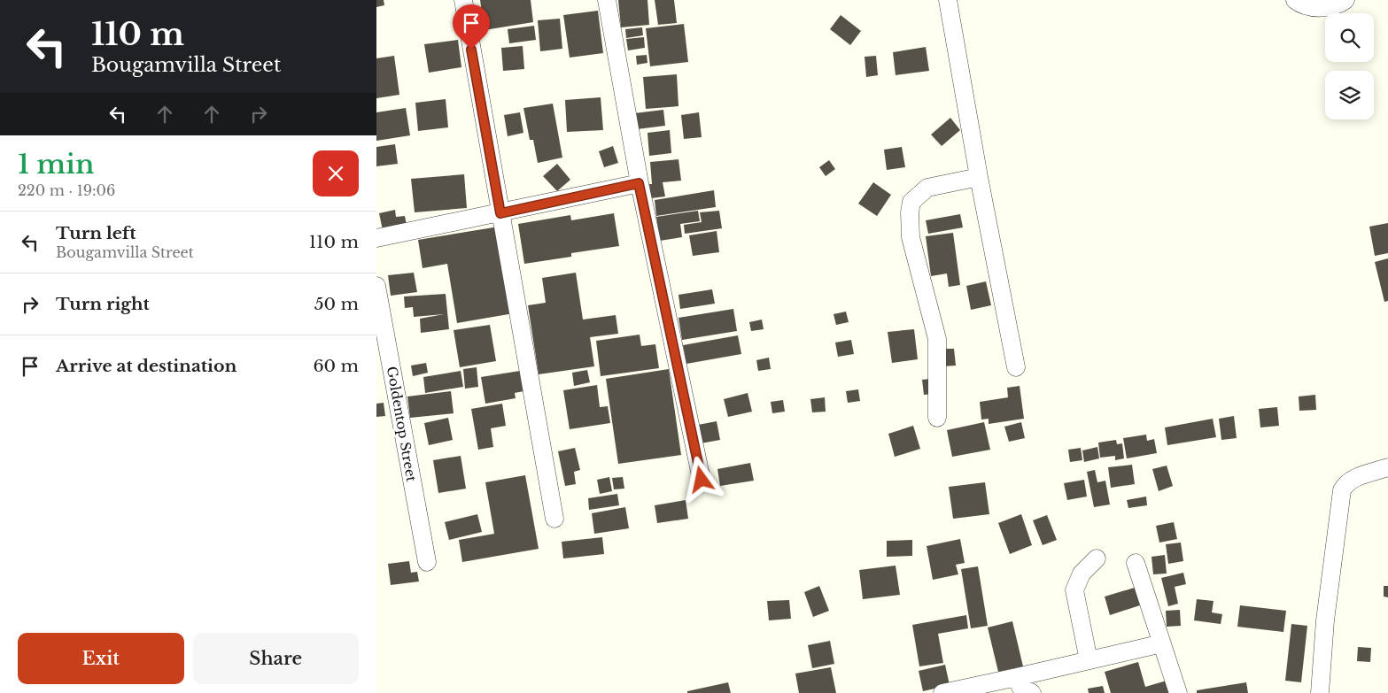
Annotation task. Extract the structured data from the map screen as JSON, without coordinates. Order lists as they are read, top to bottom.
{
  "streets": {
    "street": ["Goldentop Street"]
  },
  "page": {
    "turn": ["110 m", "Bougamvilla Street"],
    "heading": ["1 min", "220 m · 19:06"],
    "list": [
      {
        "name": "Turn left",
        "note": "Bougamvilla Street",
        "value": "110 m"
      },
      {
        "name": "Turn right",
        "value": "50 m"
      },
      {
        "name": "Arrive at destination",
        "value": "60 m"
      }
    ],
    "buttons": ["Exit", "Share"]
  }
}
